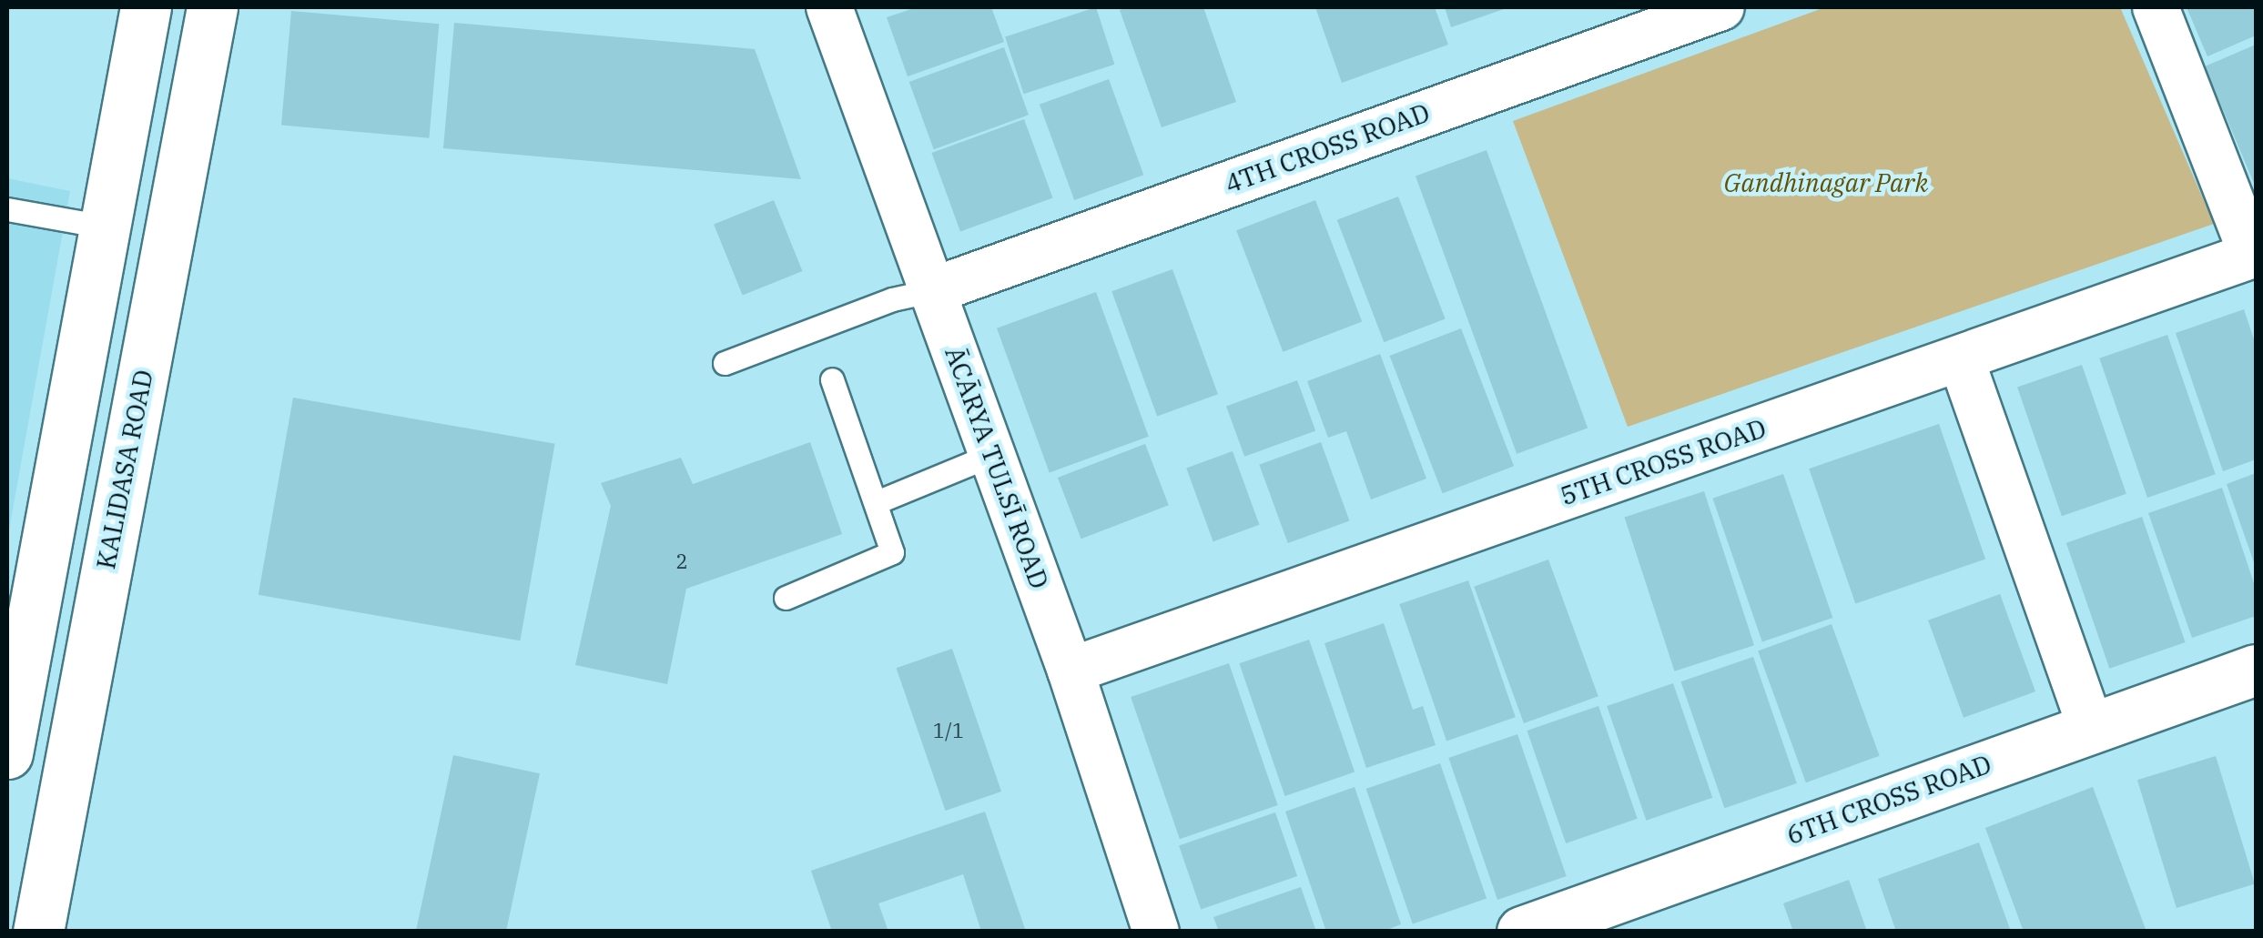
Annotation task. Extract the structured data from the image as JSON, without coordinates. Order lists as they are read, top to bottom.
{
  "streets": {
    "street": [
      "4TH CROSS ROAD",
      "5TH CROSS ROAD",
      "ĀCĀRYA TULSĪ ROAD",
      "KALIDASA ROAD",
      "6TH CROSS ROAD"
    ]
  },
  "crossings": [
    ["4TH CROSS ROAD", "ĀCĀRYA TULSĪ ROAD"],
    ["5TH CROSS ROAD", "ĀCĀRYA TULSĪ ROAD"]
  ],
  "parks": ["Gandhinagar Park"],
  "house_numbers": ["2", "1/1"]
}
